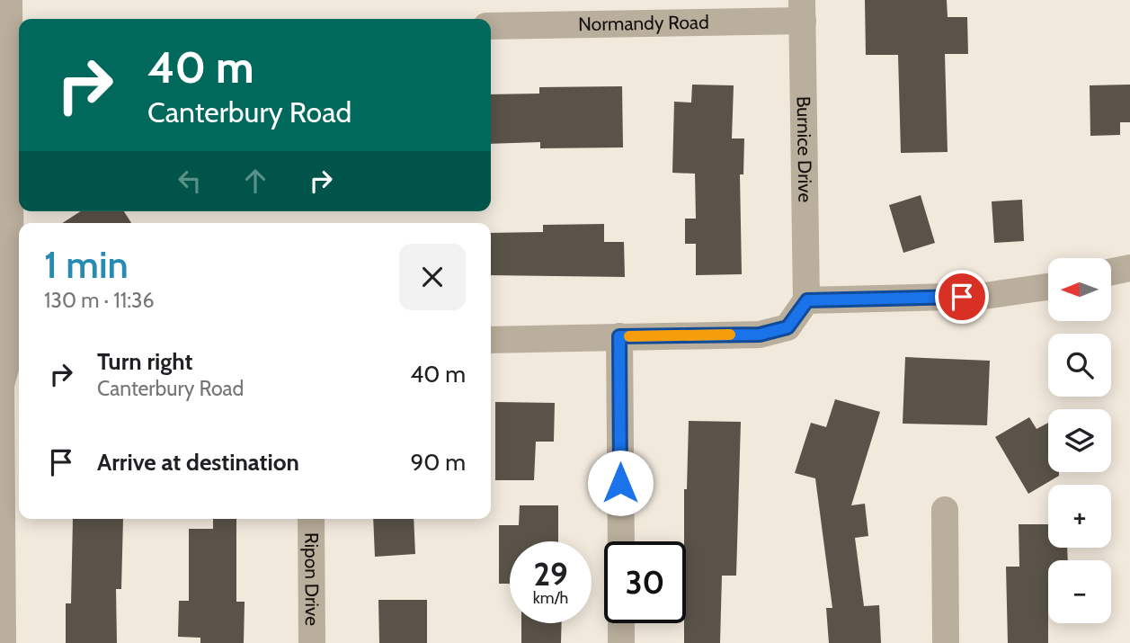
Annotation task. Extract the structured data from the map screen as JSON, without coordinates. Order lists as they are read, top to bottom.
{
  "streets": {
    "street": ["Normandy Road", "Burnice Drive", "Ripon Drive"]
  },
  "crossings": [
    ["Normandy Road", "Burnice Drive"]
  ],
  "north": "left",
  "page": {
    "turn": ["40 m", "Canterbury Road"],
    "heading": ["1 min", "130 m · 11:36"],
    "map_buttons": ["+", "−"],
    "list": [
      {
        "name": "Turn right",
        "note": "Canterbury Road",
        "value": "40 m"
      },
      {
        "name": "Arrive at destination",
        "value": "90 m"
      }
    ],
    "speed": "29 km/h",
    "limit": "30"
  }
}
